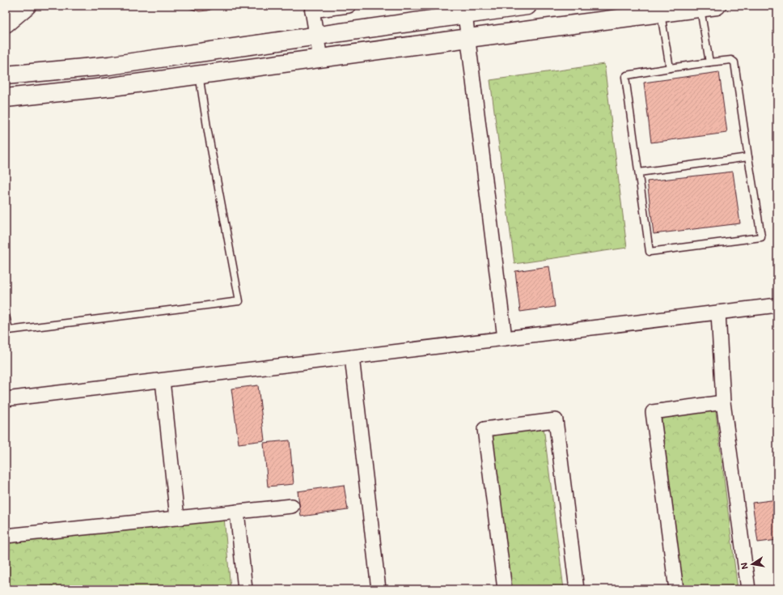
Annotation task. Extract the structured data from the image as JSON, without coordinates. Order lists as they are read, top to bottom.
{
  "north": "left"
}
